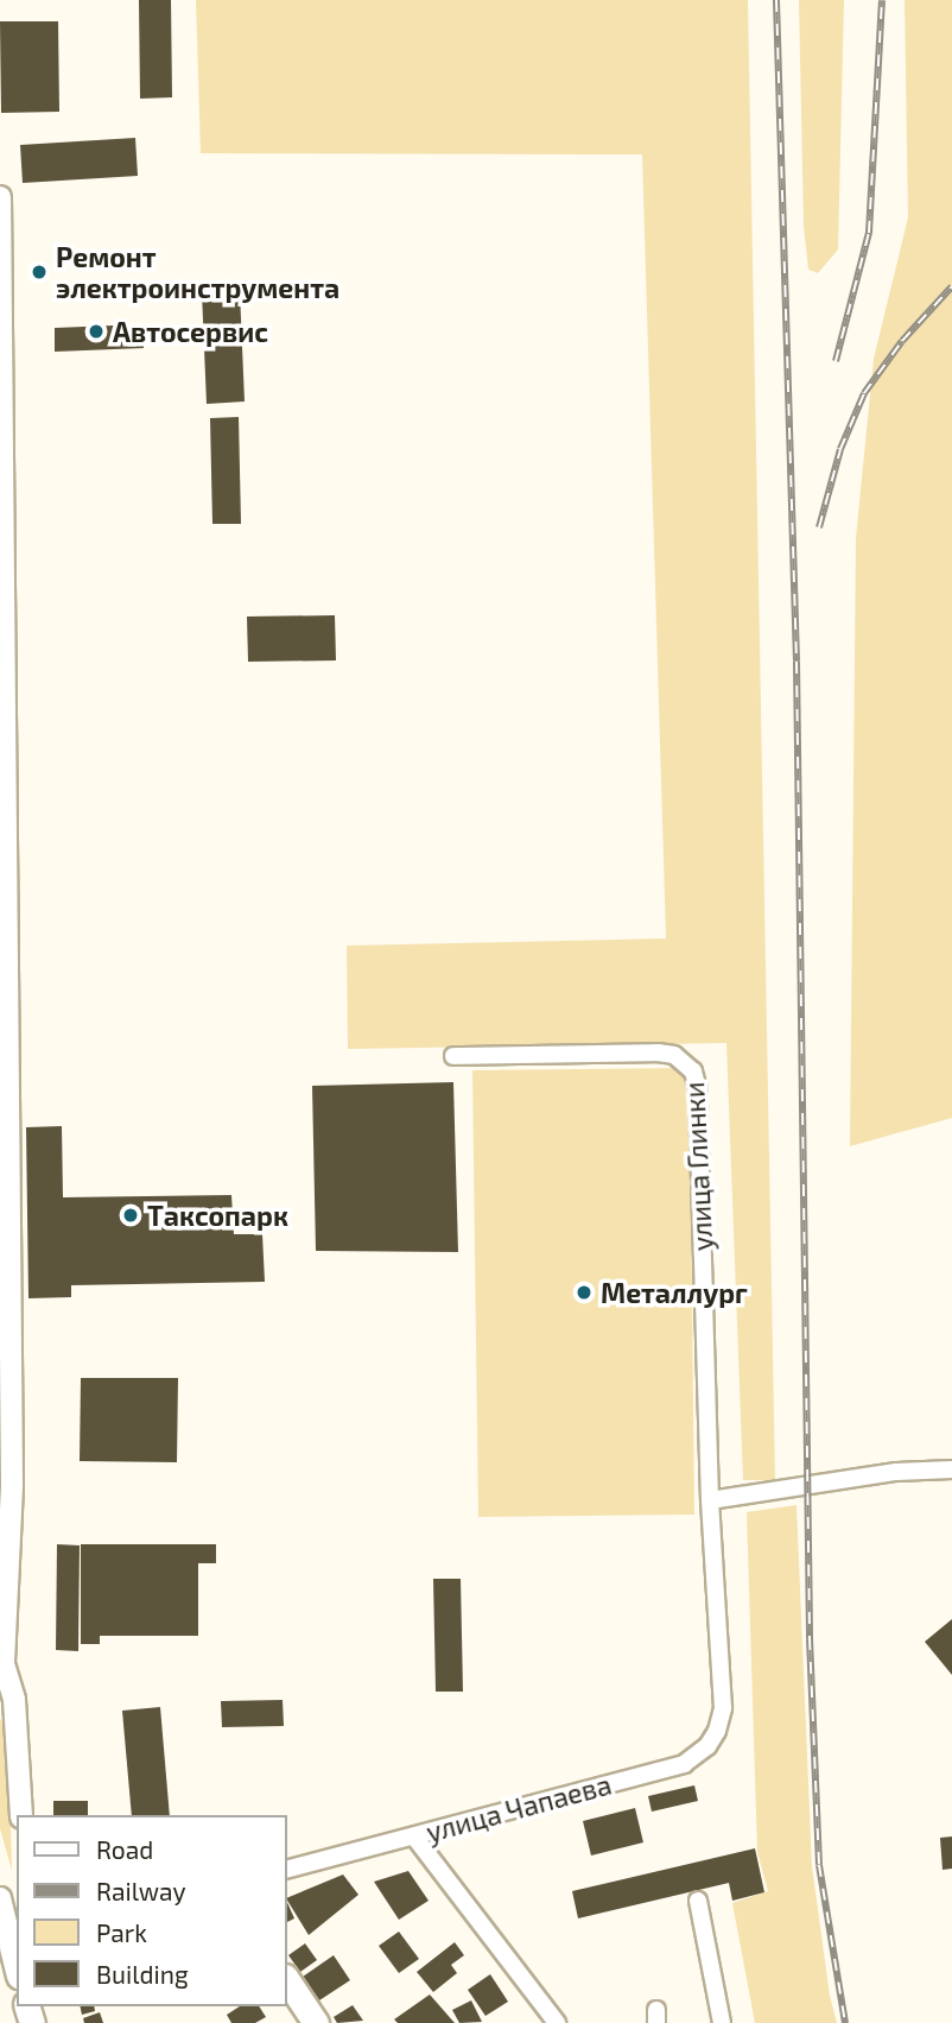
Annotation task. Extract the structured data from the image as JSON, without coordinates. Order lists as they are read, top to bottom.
{
  "streets": {
    "street": ["улица Глинки", "улица Чапаева"]
  },
  "crossings": [
    ["улица Глинки", "улица Чапаева"]
  ],
  "places": [
    "Ремонт электроинструмента",
    "Автосервис",
    "Таксопарк",
    "Металлург"
  ],
  "legend": [
    "Road",
    "Railway",
    "Park",
    "Building"
  ]
}
